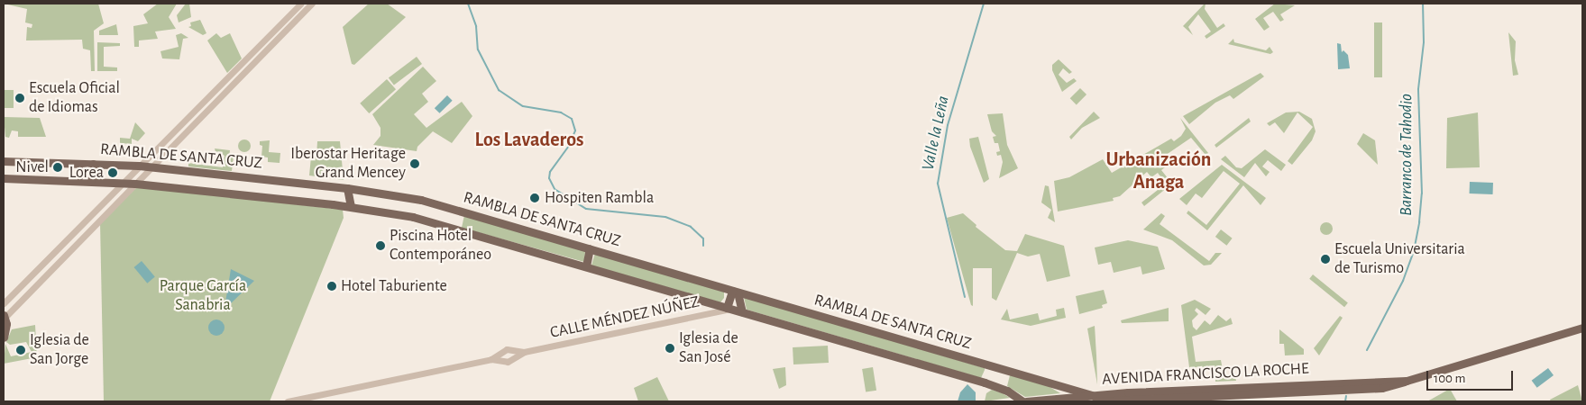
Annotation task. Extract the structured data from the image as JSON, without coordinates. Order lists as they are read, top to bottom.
{
  "streets": {
    "main road": ["RAMBLA DE SANTA CRUZ", "AVENIDA FRANCISCO LA ROCHE"],
    "street": ["CALLE MÉNDEZ NÚÑEZ"]
  },
  "crossings": [
    ["RAMBLA DE SANTA CRUZ", "CALLE MÉNDEZ NÚÑEZ"],
    ["RAMBLA DE SANTA CRUZ", "AVENIDA FRANCISCO LA ROCHE"]
  ],
  "districts": ["Los Lavaderos", "Urbanización Anaga"],
  "water": ["Valle la Leña", "Barranco de Tahodio"],
  "parks": ["Parque García Sanabria"],
  "places": [
    "Escuela Oficial de Idiomas",
    "Iberostar Heritage Grand Mencey",
    "Nivel",
    "Lorea",
    "Hospiten Rambla",
    "Piscina Hotel Contemporáneo",
    "Escuela Universitaria de Turismo",
    "Hotel Taburiente",
    "Iglesia de San José",
    "Iglesia de San Jorge"
  ],
  "scale_bar": "100 m"
}
